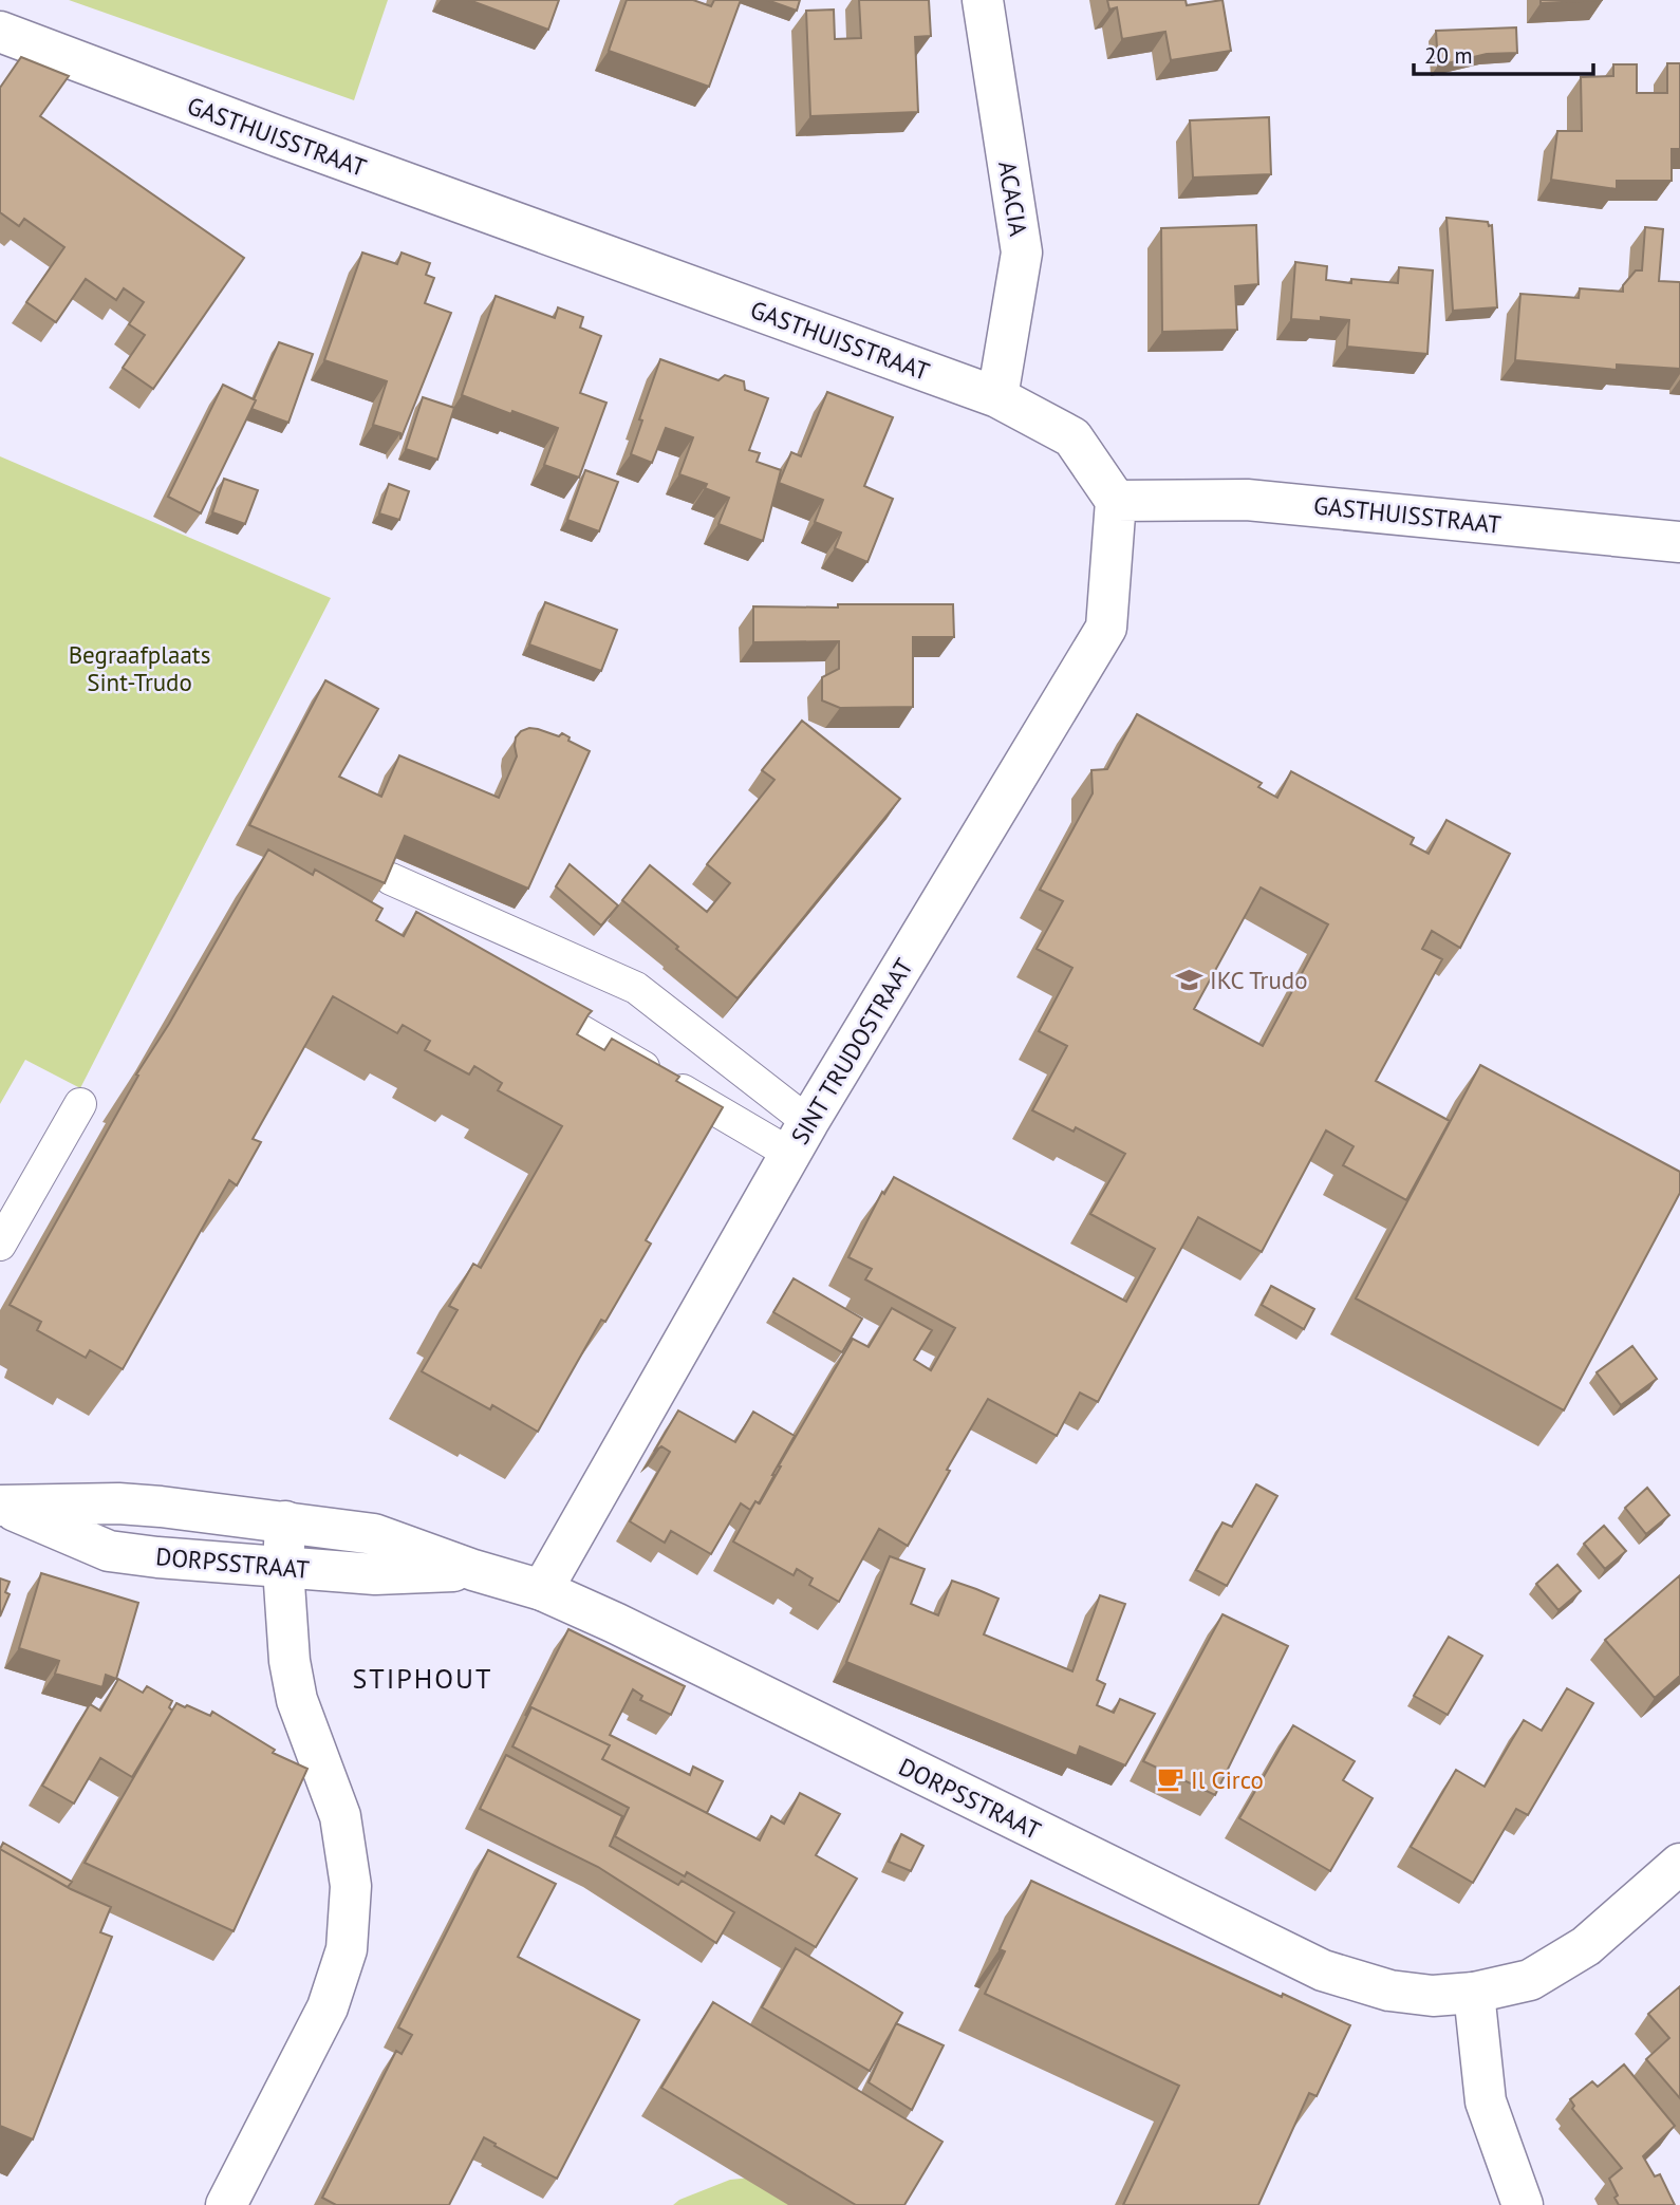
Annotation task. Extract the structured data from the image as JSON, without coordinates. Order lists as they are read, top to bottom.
{
  "streets": {
    "street": [
      "GASTHUISSTRAAT",
      "ACACIA",
      "SINT TRUDOSTRAAT",
      "DORPSSTRAAT"
    ]
  },
  "crossings": [
    ["GASTHUISSTRAAT", "ACACIA"],
    ["GASTHUISSTRAAT", "SINT TRUDOSTRAAT"],
    ["SINT TRUDOSTRAAT", "DORPSSTRAAT"]
  ],
  "districts": ["STIPHOUT"],
  "parks": ["Begraafplaats Sint-Trudo"],
  "places": {
    "school or university": ["IKC Trudo"],
    "cafe": ["Il Circo"]
  },
  "scale_bar": "20 m"
}
